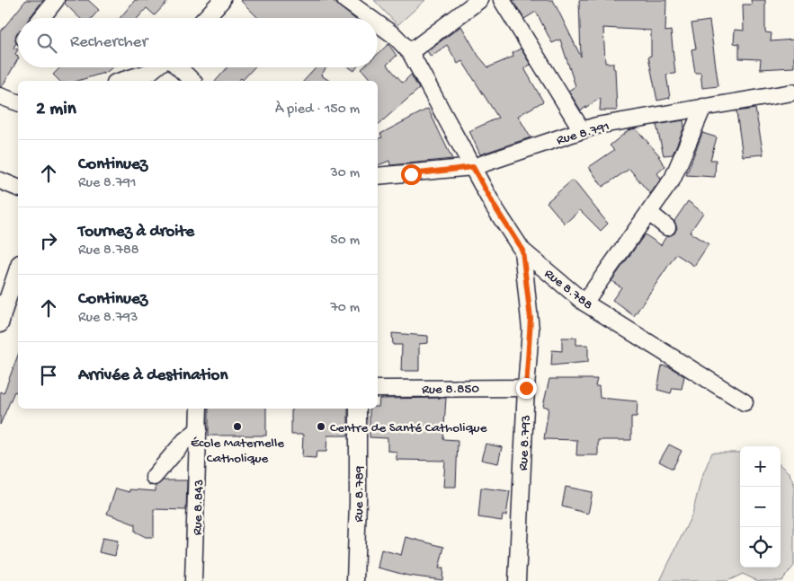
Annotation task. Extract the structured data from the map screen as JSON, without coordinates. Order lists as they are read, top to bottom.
{
  "streets": {
    "street": [
      "Rue 8.791",
      "Rue 8.788",
      "Rue 8.850",
      "Rue 8.793",
      "Rue 8.789",
      "Rue 8.843"
    ]
  },
  "crossings": [
    ["Rue 8.791", "Rue 8.788"],
    ["Rue 8.788", "Rue 8.793"],
    ["Rue 8.850", "Rue 8.793"]
  ],
  "places": ["École Maternelle Catholique", "Centre de Santé Catholique"],
  "page": {
    "search": "Rechercher",
    "heading": ["2 min", "À pied · 150 m"],
    "list": [
      ["Continuez", "Rue 8.791", "30 m"],
      ["Tournez à droite", "Rue 8.788", "50 m"],
      ["Continuez", "Rue 8.793", "70 m"],
      "Arrivée à destination"
    ],
    "map_buttons": ["+", "−"]
  }
}
